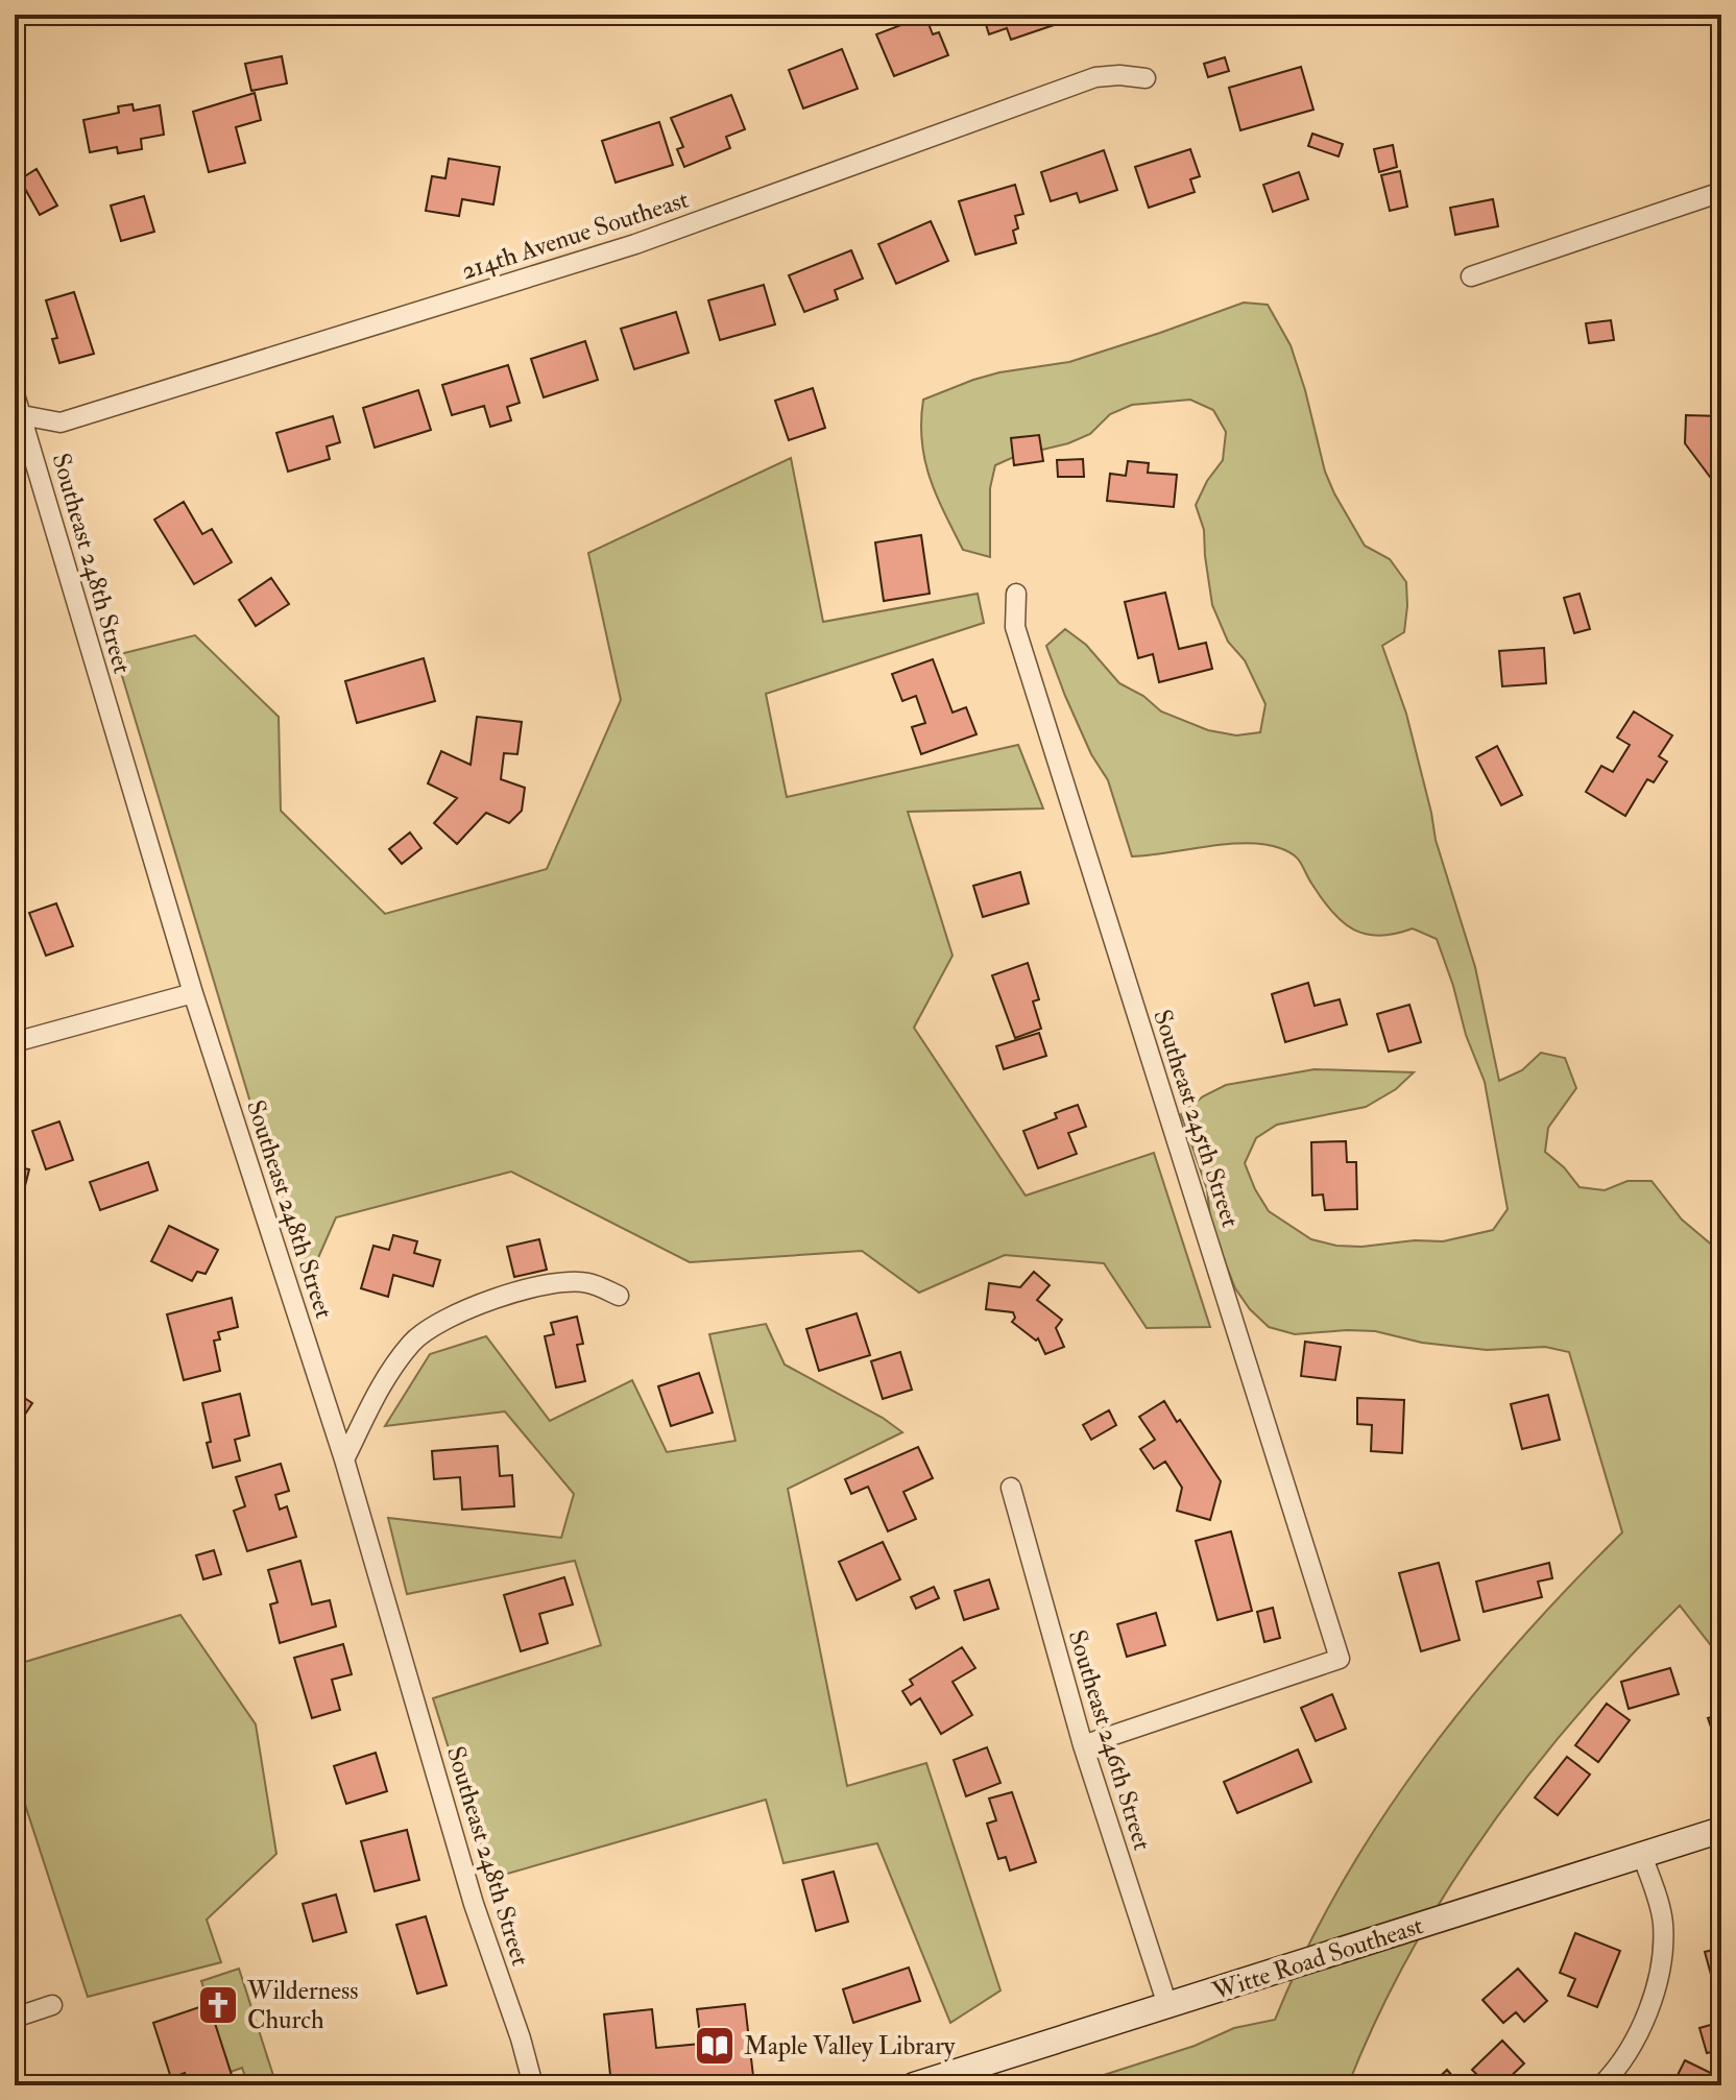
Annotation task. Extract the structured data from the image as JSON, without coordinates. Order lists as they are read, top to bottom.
{
  "streets": {
    "street": [
      "214th Avenue Southeast",
      "Southeast 248th Street",
      "Southeast 245th Street",
      "Southeast 246th Street",
      "Witte Road Southeast"
    ]
  },
  "crossings": [
    ["214th Avenue Southeast", "Southeast 248th Street"],
    ["Southeast 245th Street", "Southeast 246th Street"],
    ["Southeast 246th Street", "Witte Road Southeast"]
  ],
  "places": {
    "church": ["Wilderness Church"],
    "library": ["Maple Valley Library"]
  }
}
